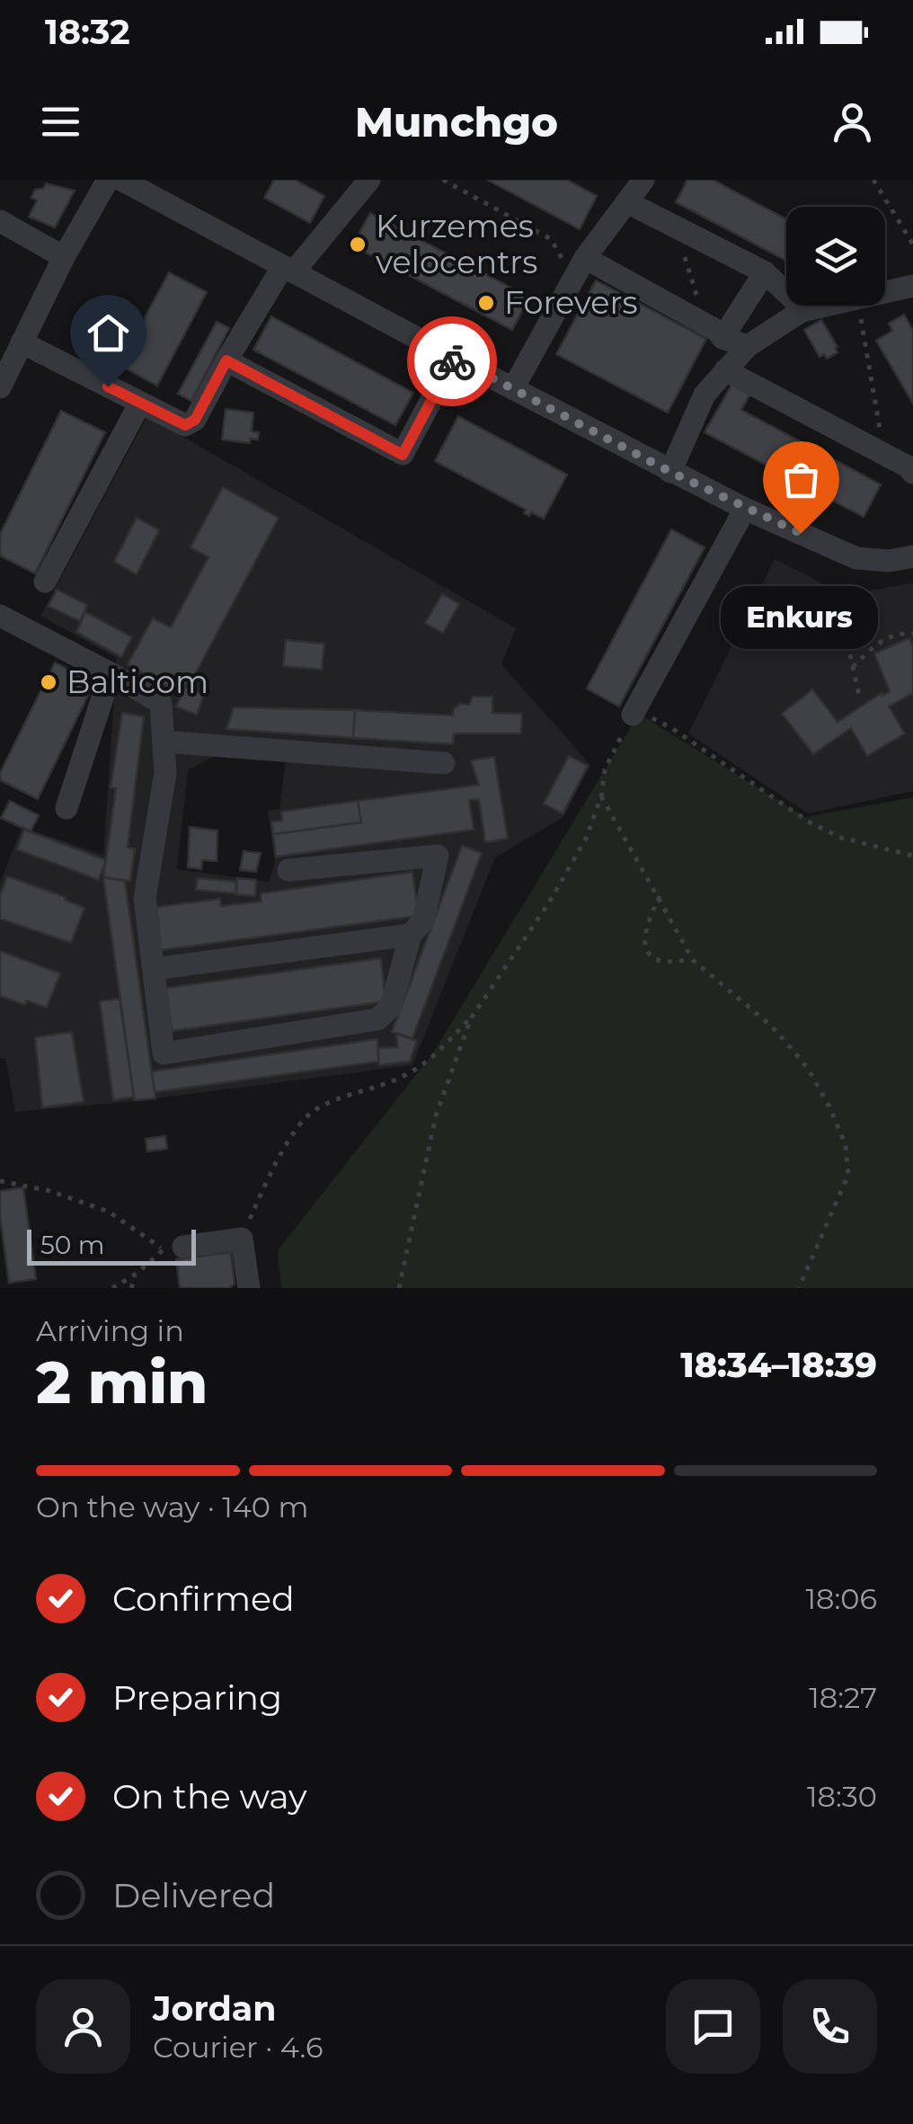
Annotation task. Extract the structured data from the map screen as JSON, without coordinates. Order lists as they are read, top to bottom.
{
  "places": [
    "Kurzemes velocentrs",
    "Forevers",
    "Enkurs",
    "Balticom"
  ],
  "scale_bar": "50 m",
  "page": {
    "status": "18:32",
    "header": "Munchgo",
    "bubble": "Enkurs",
    "scale": "50 m",
    "heading": ["2 min", "Arriving in", "18:34–18:39"],
    "panel": ["Jordan", "Courier · 4.6"],
    "bar": "On the way · 140 m",
    "list": [
      ["Confirmed", "18:06"],
      ["Preparing", "18:27"],
      ["On the way", "18:30"],
      "Delivered"
    ]
  }
}
